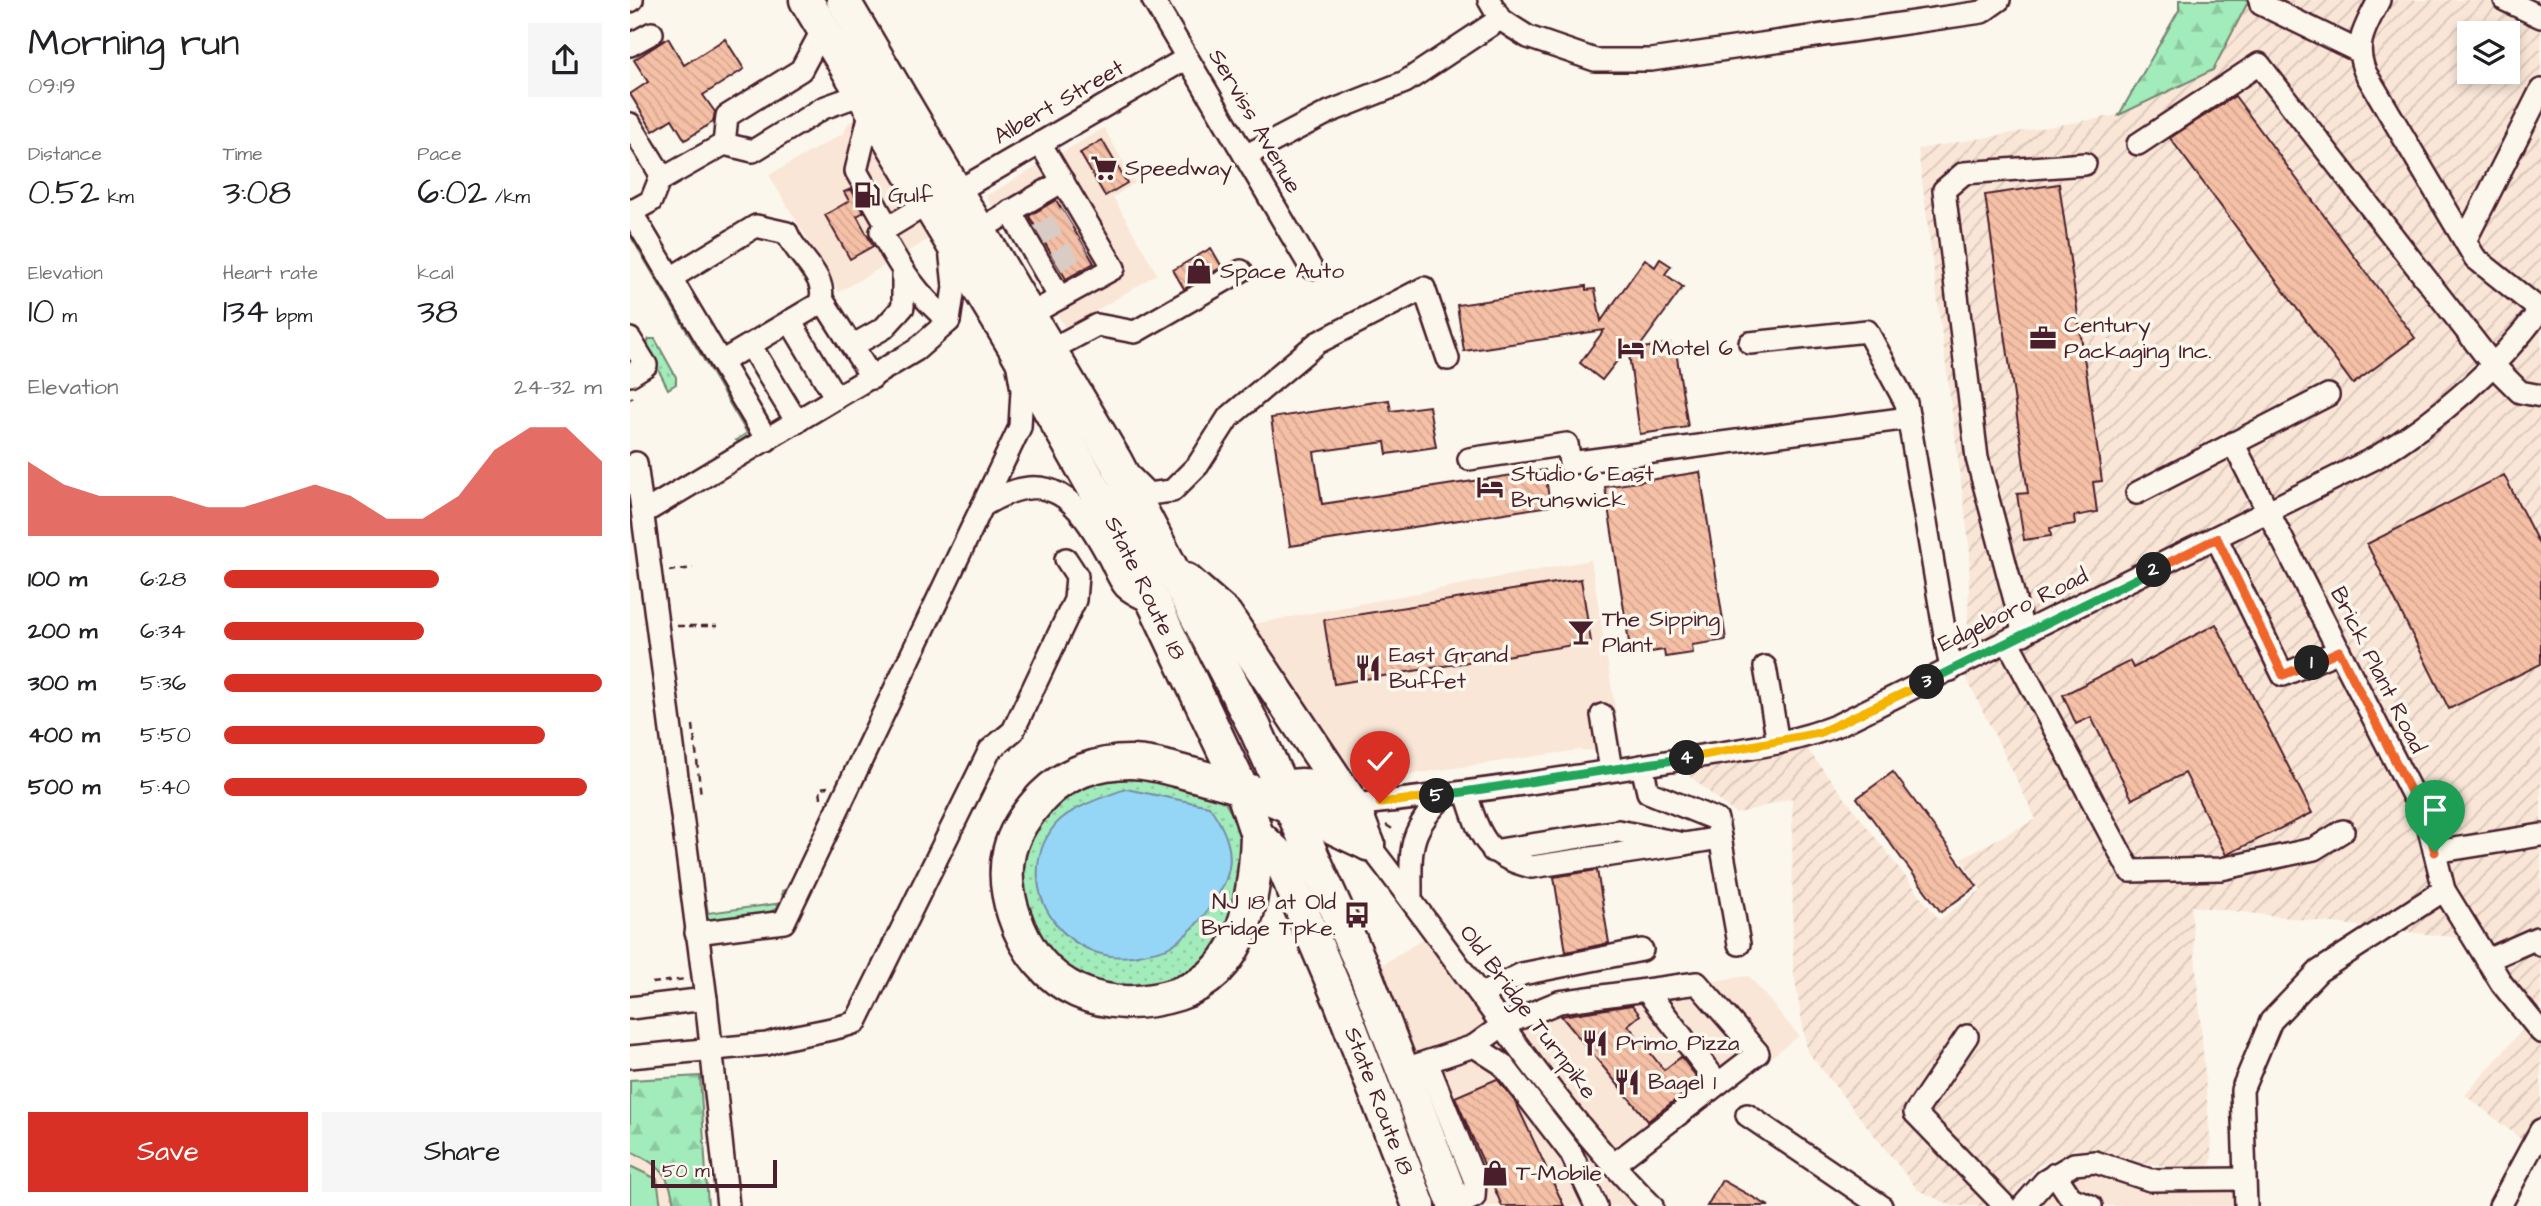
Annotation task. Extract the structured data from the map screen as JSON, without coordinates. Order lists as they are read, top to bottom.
{
  "streets": {
    "highway": ["State Route 18"],
    "street": [
      "Albert Street",
      "Serviss Avenue",
      "Edgeboro Road",
      "Brick Plant Road",
      "Old Bridge Turnpike"
    ]
  },
  "crossings": [
    ["Albert Street", "Serviss Avenue"],
    ["Albert Street", "State Route 18"],
    ["Edgeboro Road", "Brick Plant Road"]
  ],
  "places": {
    "supermarket": ["Speedway"],
    "fuel station": ["Gulf"],
    "shop": ["Space Auto", "T-Mobile"],
    "office": ["Century Packaging Inc."],
    "hotel": ["Motel 6", "Studio 6 East Brunswick"],
    "bar": ["The Sipping Plant"],
    "restaurant": ["East Grand Buffet", "Primo Pizza", "Bagel 1"],
    "bus stop": ["NJ 18 at Old Bridge Tpke."]
  },
  "scale_bar": "50 m",
  "page": {
    "heading": ["Morning run", "09:19"],
    "stats": [
      ["Distance", "0.52 km"],
      ["Time", "3:08"],
      ["Pace", "6:02 /km"],
      ["Elevation", "10 m"],
      ["Heart rate", "134 bpm"],
      ["kcal", "38"]
    ],
    "chart": ["Elevation", "24–32 m"],
    "pins": [
      "2",
      "1",
      "3",
      "4",
      "5"
    ],
    "list": [
      {
        "name": "100 m",
        "note": "6:28"
      },
      {
        "name": "200 m",
        "note": "6:34"
      },
      {
        "name": "300 m",
        "note": "5:36"
      },
      {
        "name": "400 m",
        "note": "5:50"
      },
      {
        "name": "500 m",
        "note": "5:40"
      }
    ],
    "buttons": ["Save", "Share"],
    "scale": "50 m"
  }
}
